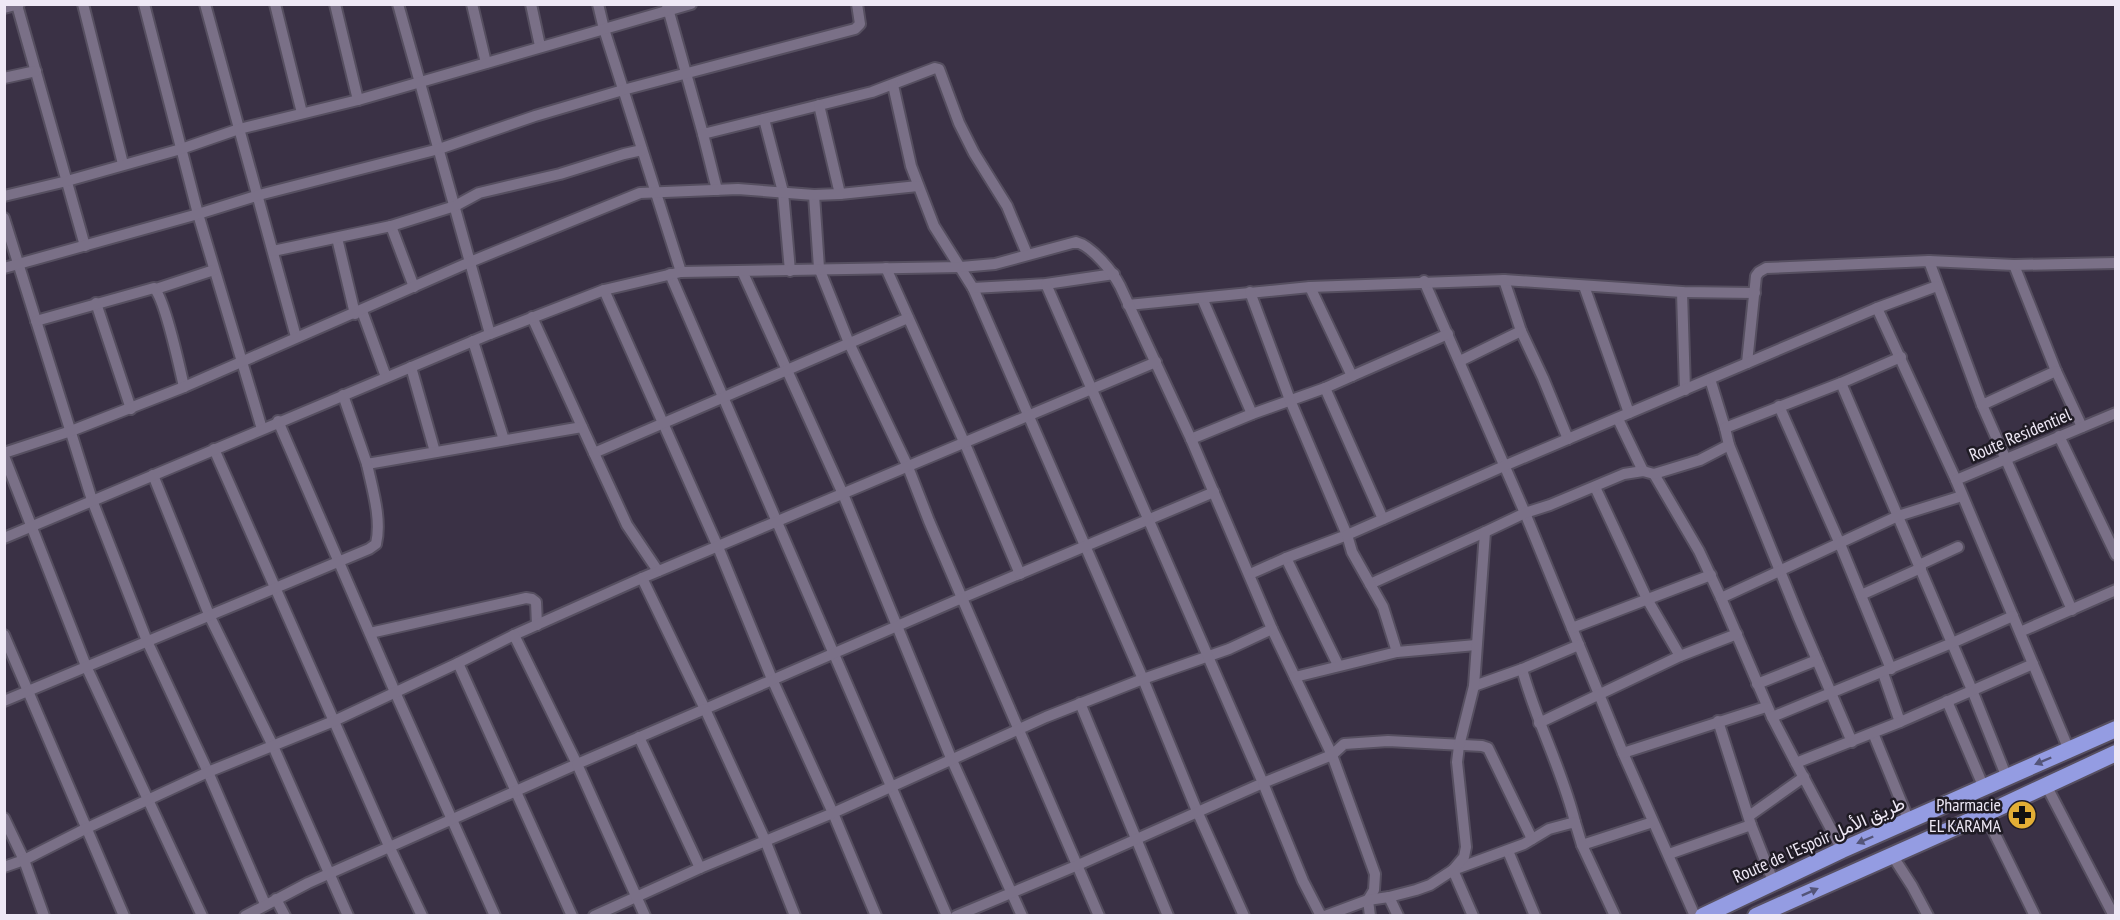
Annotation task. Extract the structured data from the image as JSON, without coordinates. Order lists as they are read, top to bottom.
{
  "streets": {
    "highway": ["Route de l’Espoir طريق الأمل"],
    "street": ["Route Residentiel"]
  },
  "crossings": [
    ["Route Residentiel", "Route de l’Espoir طريق الأمل"]
  ],
  "places": {
    "pharmacy": ["Pharmacie EL KARAMA"]
  }
}
